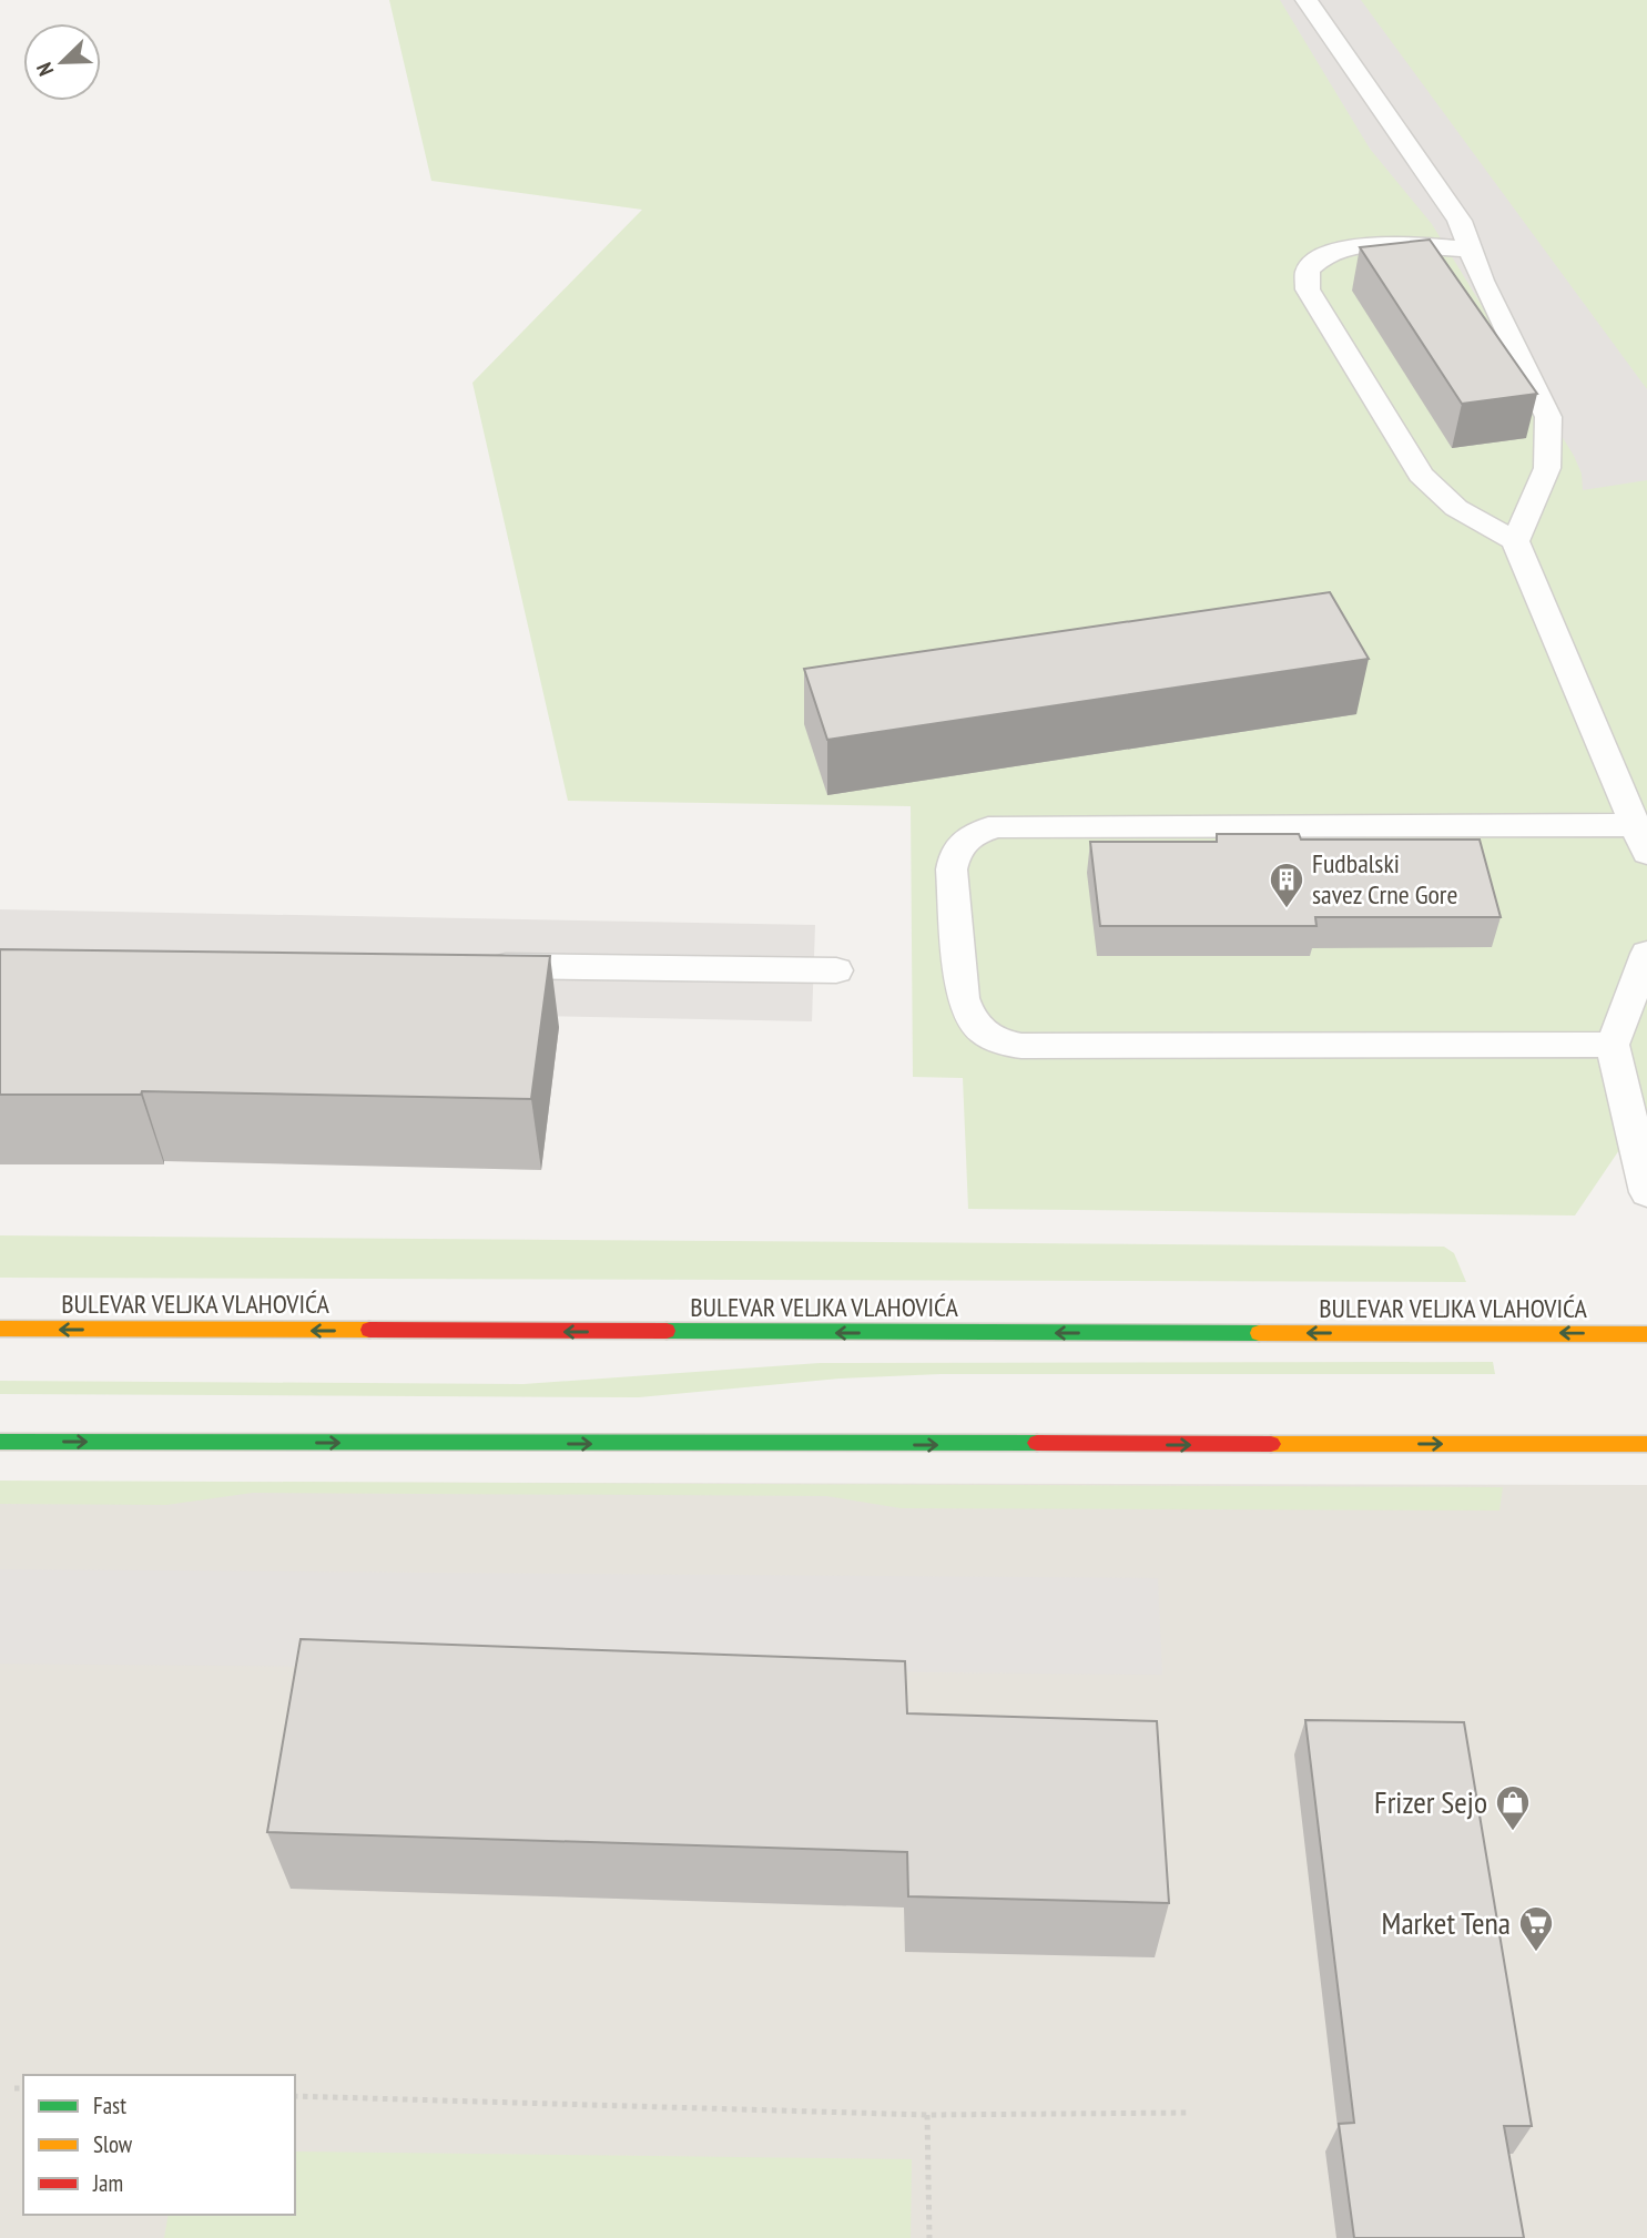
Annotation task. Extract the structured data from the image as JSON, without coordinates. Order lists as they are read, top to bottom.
{
  "streets": {
    "main road": ["BULEVAR VELJKA VLAHOVIĆA"]
  },
  "places": {
    "building": ["Fudbalski savez Crne Gore"],
    "shop": ["Frizer Sejo"],
    "supermarket": ["Market Tena"]
  },
  "legend": ["Fast", "Slow", "Jam"],
  "north": "bottom left"
}
